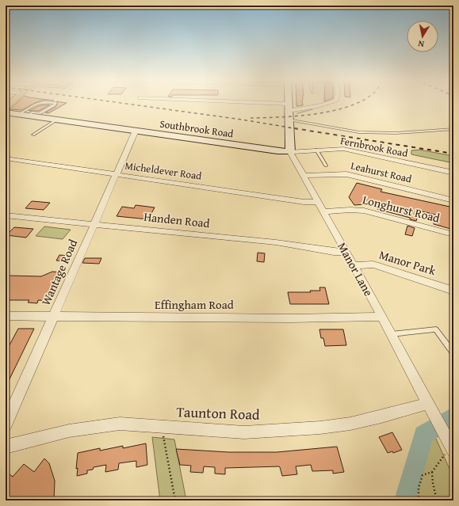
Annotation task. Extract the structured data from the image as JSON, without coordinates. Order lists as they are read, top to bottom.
{
  "streets": {
    "street": [
      "Southbrook Road",
      "Fernbrook Road",
      "Micheldever Road",
      "Leahurst Road",
      "Longhurst Road",
      "Handen Road",
      "Manor Park",
      "Manor Lane",
      "Wantage Road",
      "Effingham Road",
      "Taunton Road"
    ]
  },
  "crossings": [
    ["Southbrook Road", "Fernbrook Road"],
    ["Southbrook Road", "Manor Lane"],
    ["Southbrook Road", "Wantage Road"],
    ["Fernbrook Road", "Manor Lane"],
    ["Micheldever Road", "Manor Lane"],
    ["Micheldever Road", "Wantage Road"],
    ["Leahurst Road", "Manor Lane"],
    ["Longhurst Road", "Manor Lane"],
    ["Handen Road", "Manor Lane"],
    ["Handen Road", "Wantage Road"],
    ["Manor Park", "Manor Lane"],
    ["Manor Lane", "Effingham Road"],
    ["Manor Lane", "Taunton Road"],
    ["Wantage Road", "Effingham Road"]
  ],
  "north": "bottom"
}
